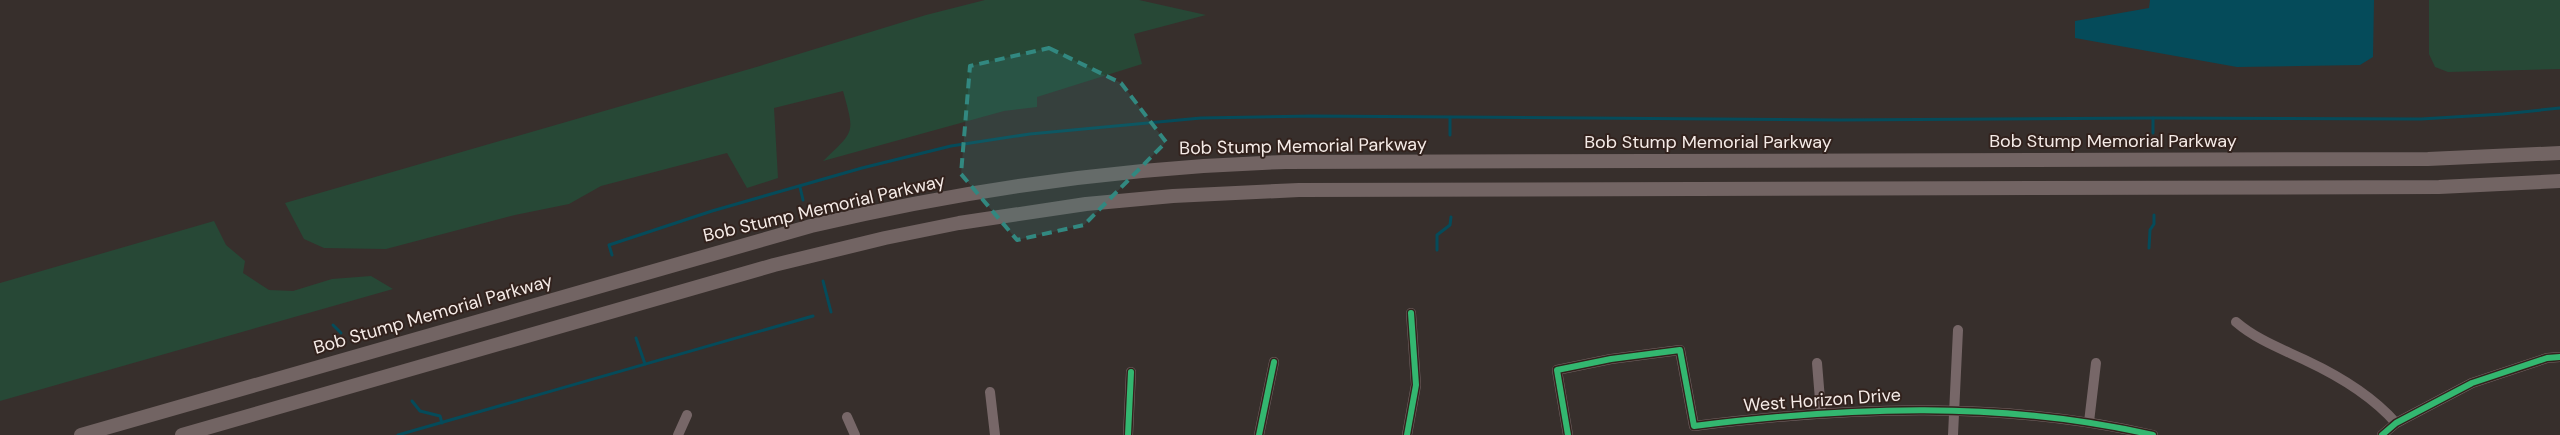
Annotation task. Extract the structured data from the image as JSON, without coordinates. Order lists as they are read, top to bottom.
{
  "streets": {
    "highway": ["Bob Stump Memorial Parkway"],
    "street": ["West Horizon Drive"]
  }
}
